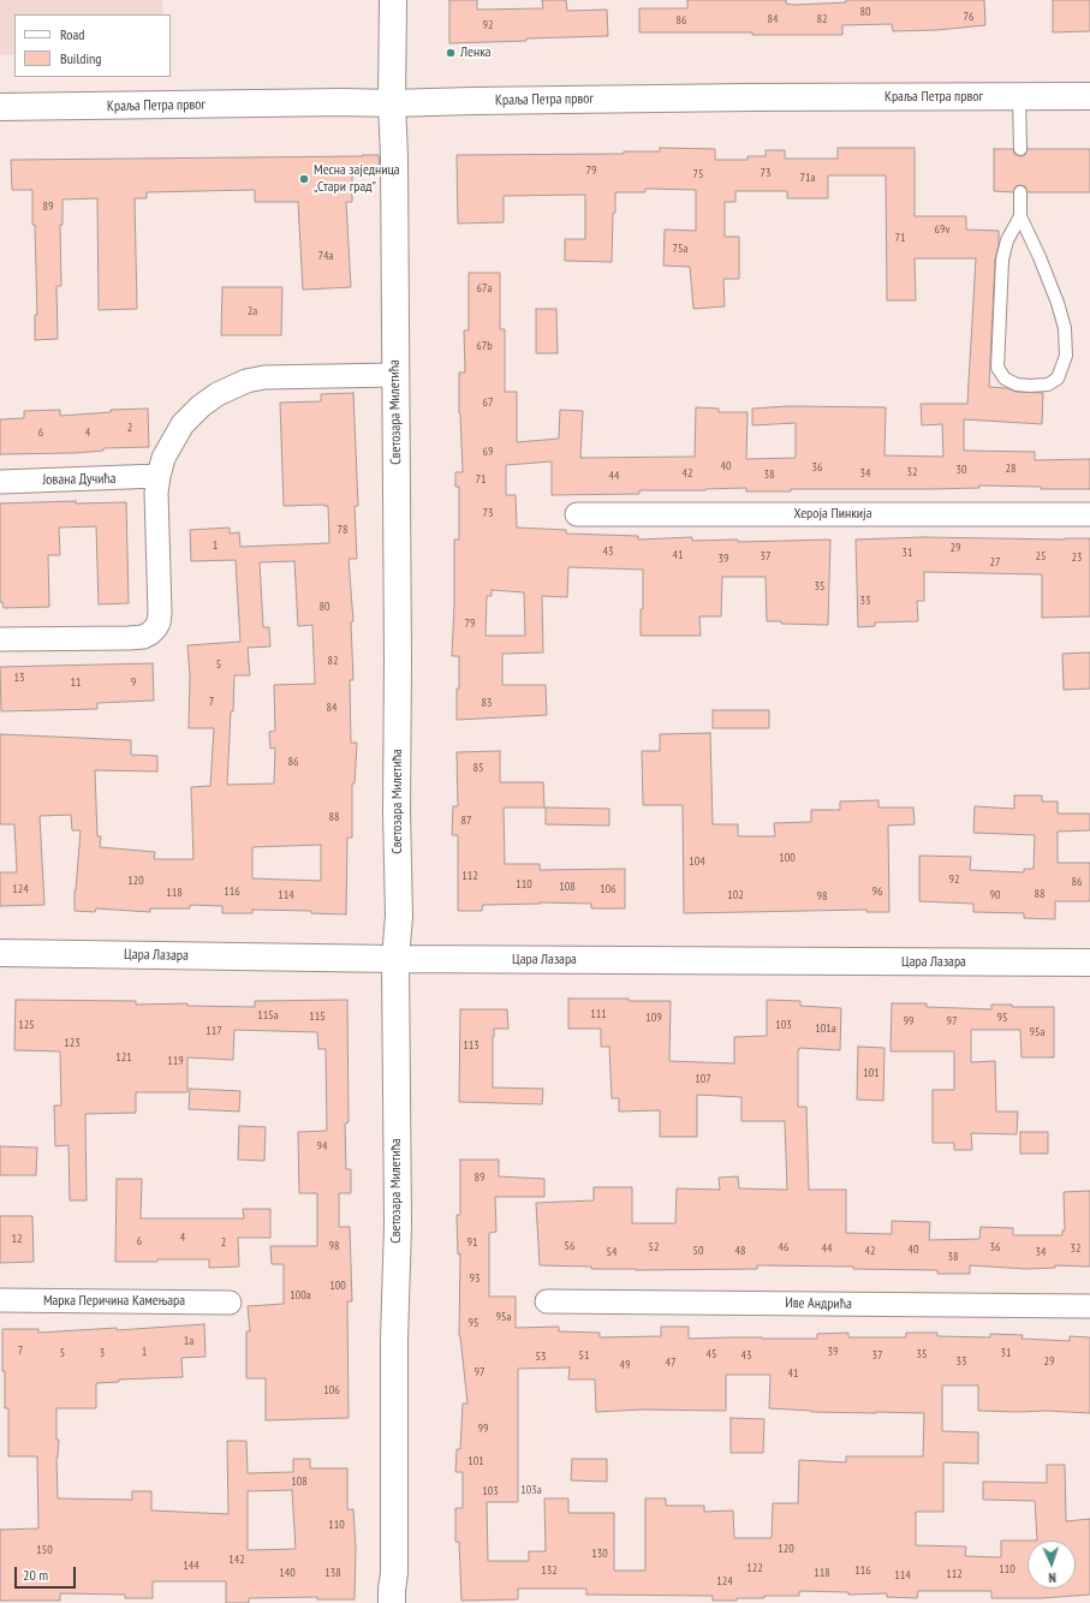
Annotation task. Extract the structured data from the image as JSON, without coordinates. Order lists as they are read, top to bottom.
{
  "streets": {
    "main road": ["Краља Петра првог", "Светозара Милетића", "Цара Лазара"],
    "street": [
      "Јована Дучића",
      "Хероја Пинкија",
      "Марка Перичина Камењара",
      "Иве Андрића"
    ]
  },
  "crossings": [
    ["Краља Петра првог", "Светозара Милетића"],
    ["Светозара Милетића", "Цара Лазара"]
  ],
  "places": ["Ленка", "Месна заједница „Стари град”"],
  "house_numbers": [
    "80",
    "76",
    "84",
    "82",
    "86",
    "92",
    "79",
    "73",
    "75",
    "71a",
    "89",
    "69v",
    "71",
    "75a",
    "74a",
    "67a",
    "2a",
    "67b",
    "67",
    "2",
    "6",
    "4",
    "69",
    "40",
    "36",
    "28",
    "30",
    "32",
    "42",
    "34",
    "38",
    "44",
    "71",
    "73",
    "78",
    "1",
    "29",
    "43",
    "31",
    "41",
    "37",
    "25",
    "23",
    "39",
    "27",
    "35",
    "33",
    "80",
    "79",
    "82",
    "5",
    "13",
    "11",
    "9",
    "7",
    "83",
    "84",
    "86",
    "85",
    "88",
    "87",
    "100",
    "104",
    "112",
    "92",
    "120",
    "86",
    "110",
    "108",
    "124",
    "106",
    "116",
    "96",
    "118",
    "88",
    "114",
    "102",
    "90",
    "98",
    "111",
    "115a",
    "115",
    "109",
    "95",
    "99",
    "97",
    "125",
    "103",
    "101a",
    "117",
    "95a",
    "123",
    "113",
    "121",
    "119",
    "101",
    "107",
    "94",
    "89",
    "4",
    "12",
    "6",
    "2",
    "91",
    "98",
    "56",
    "52",
    "46",
    "36",
    "44",
    "32",
    "40",
    "50",
    "48",
    "42",
    "54",
    "34",
    "38",
    "93",
    "100",
    "100a",
    "95a",
    "95",
    "1a",
    "7",
    "1",
    "39",
    "5",
    "3",
    "31",
    "45",
    "35",
    "51",
    "43",
    "37",
    "53",
    "33",
    "29",
    "47",
    "49",
    "97",
    "41",
    "106",
    "99",
    "101",
    "108",
    "103a",
    "103",
    "110",
    "120",
    "150",
    "130",
    "142",
    "144",
    "122",
    "110",
    "132",
    "116",
    "140",
    "138",
    "118",
    "112",
    "114",
    "124"
  ],
  "legend": ["Road", "Building"],
  "scale_bar": "20 m",
  "north": "bottom"
}
